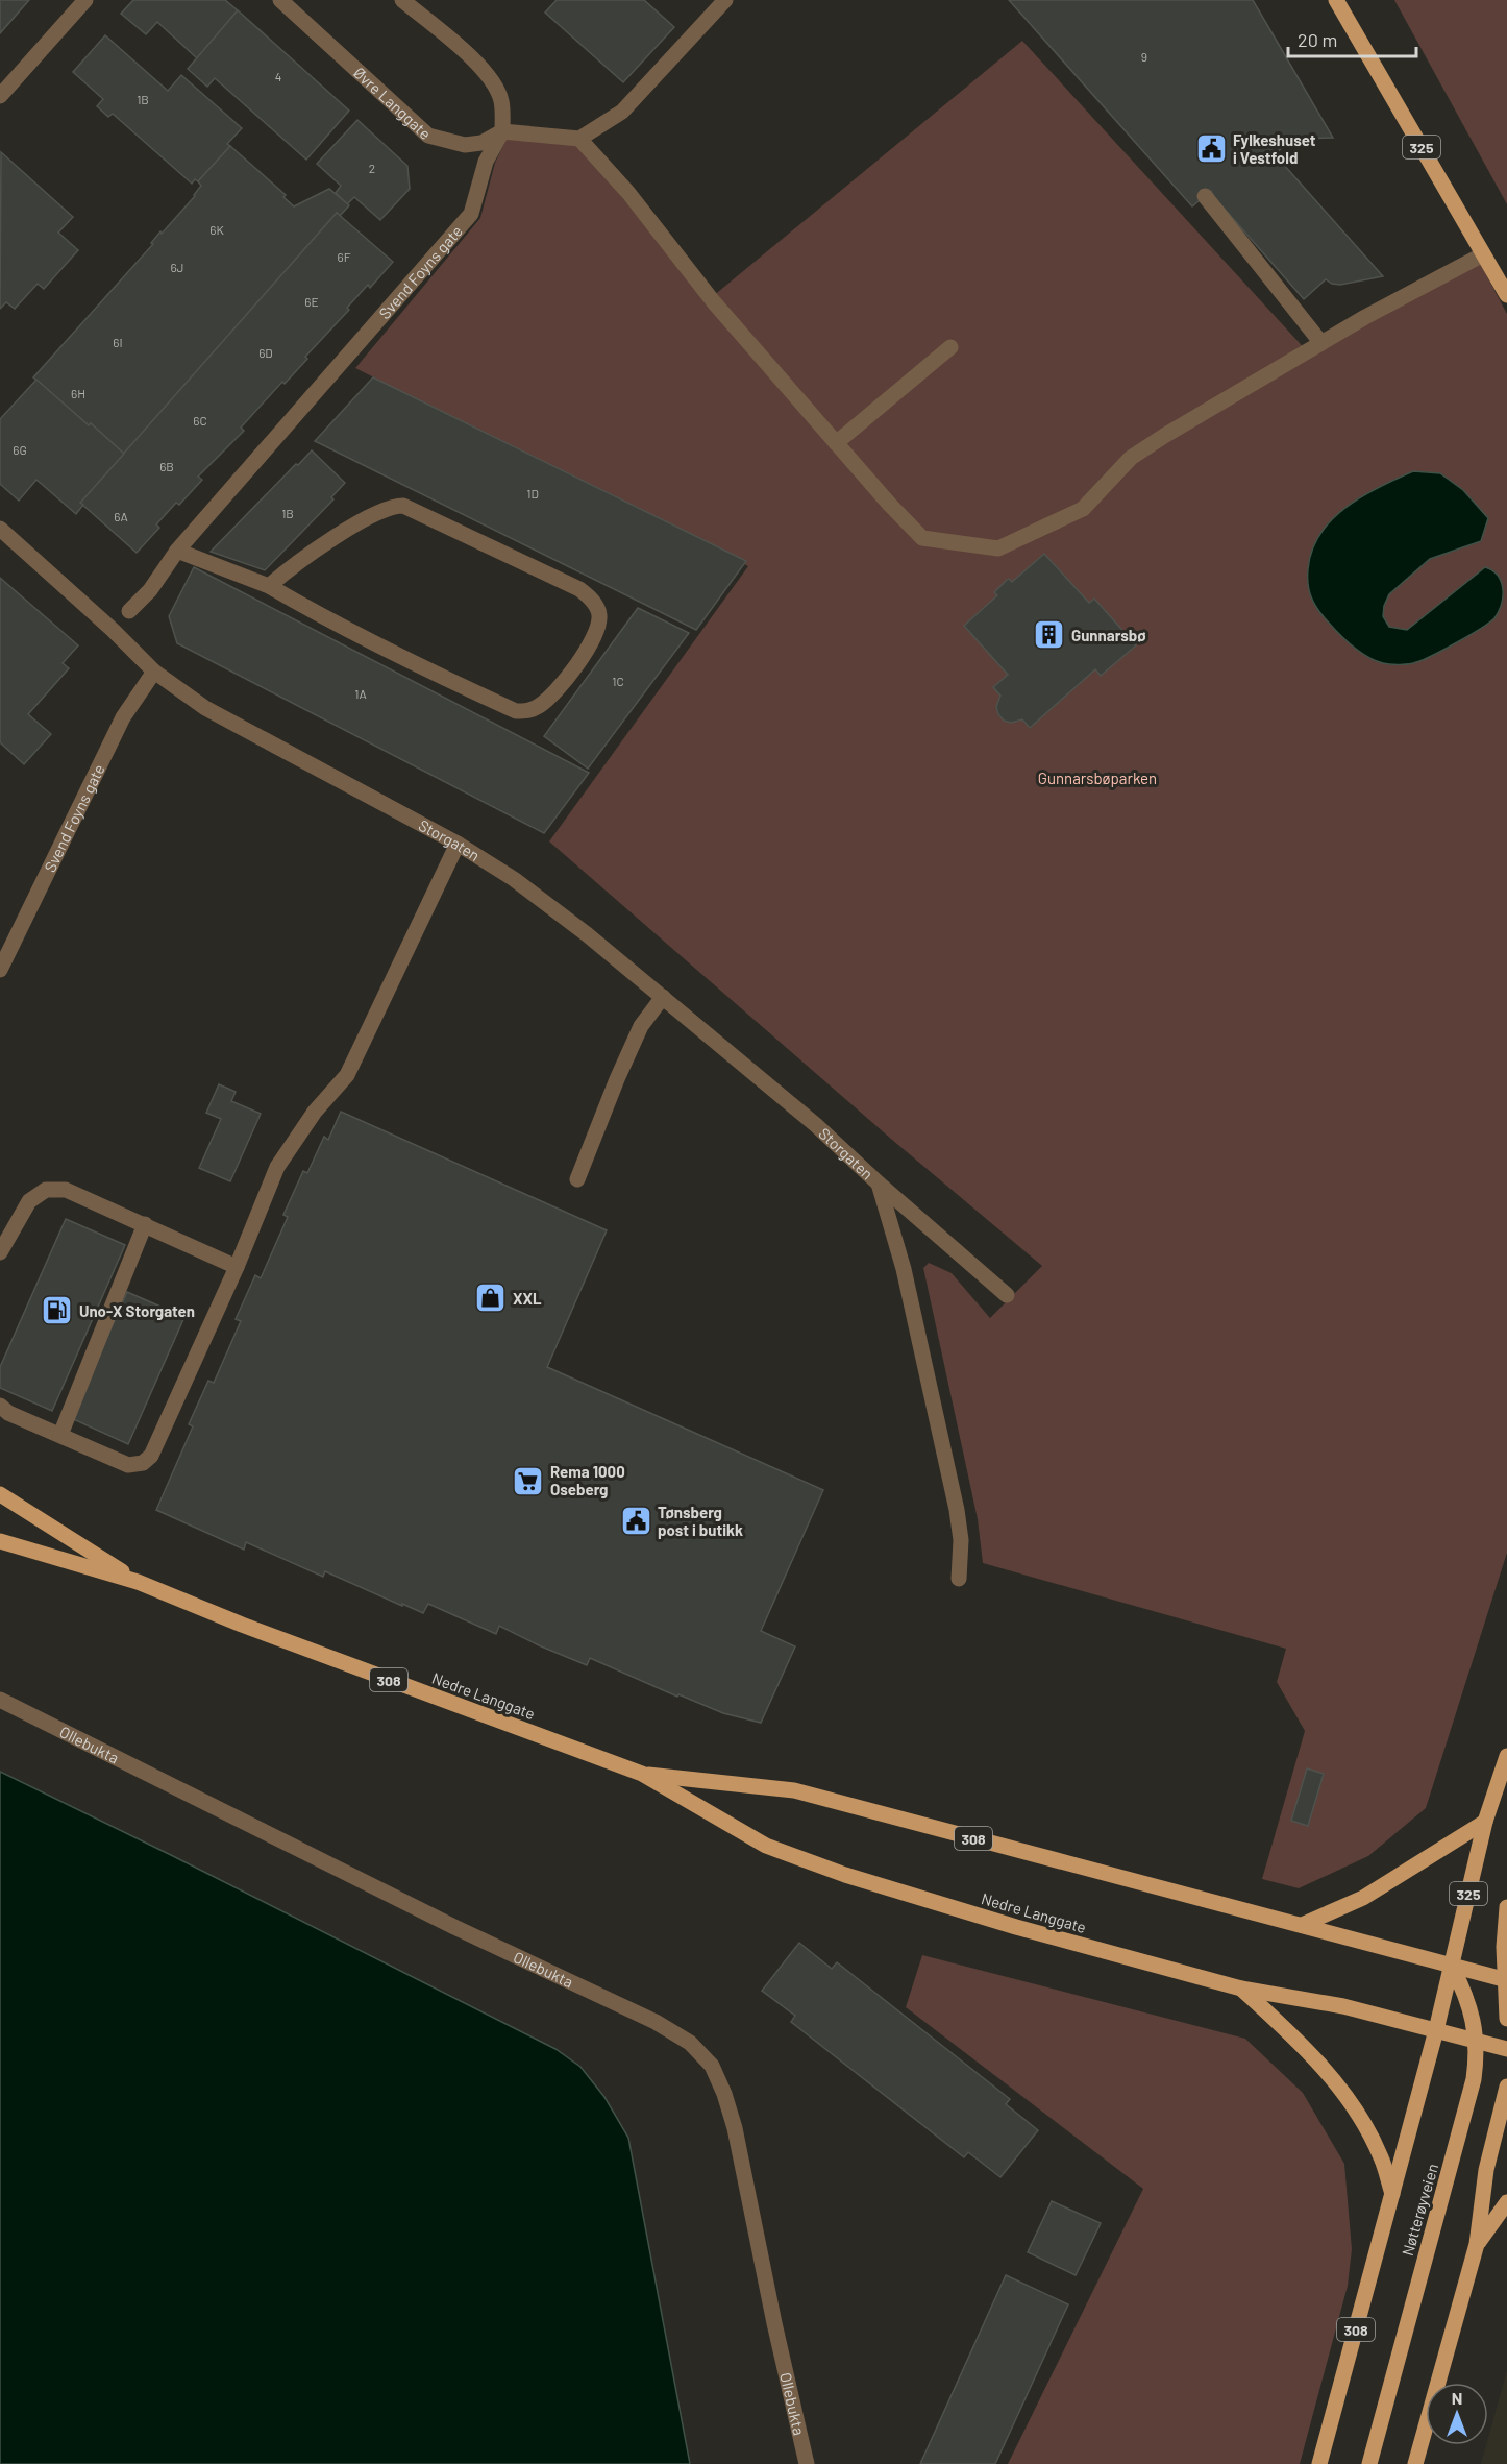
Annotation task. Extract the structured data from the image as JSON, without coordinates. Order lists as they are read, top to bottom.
{
  "streets": {
    "main road": [
      "325",
      "308",
      "Nedre Langgate",
      "Nøtterøyveien"
    ],
    "street": [
      "Øvre Langgate",
      "Svend Foyns gate",
      "Storgaten",
      "Ollebukta"
    ]
  },
  "crossings": [
    ["Øvre Langgate", "Svend Foyns gate"],
    ["325", "Nedre Langgate"],
    ["325", "Nøtterøyveien"],
    ["Svend Foyns gate", "Storgaten"],
    ["308", "Nedre Langgate"],
    ["308", "Nøtterøyveien"],
    ["Nedre Langgate", "Nøtterøyveien"]
  ],
  "parks": ["Gunnarsbøparken"],
  "places": {
    "public building": ["Fylkeshuset i Vestfold", "Tønsberg post i butikk"],
    "building": ["Gunnarsbø"],
    "shop": ["XXL"],
    "fuel station": ["Uno-X Storgaten"],
    "supermarket": ["Rema 1000 Oseberg"]
  },
  "house_numbers": [
    "9",
    "4",
    "1B",
    "2",
    "6K",
    "6F",
    "6J",
    "6E",
    "6I",
    "6D",
    "6H",
    "6C",
    "6G",
    "6B",
    "1D",
    "1B",
    "6A",
    "1C",
    "1A"
  ],
  "scale_bar": "20 m",
  "north": "top"
}
